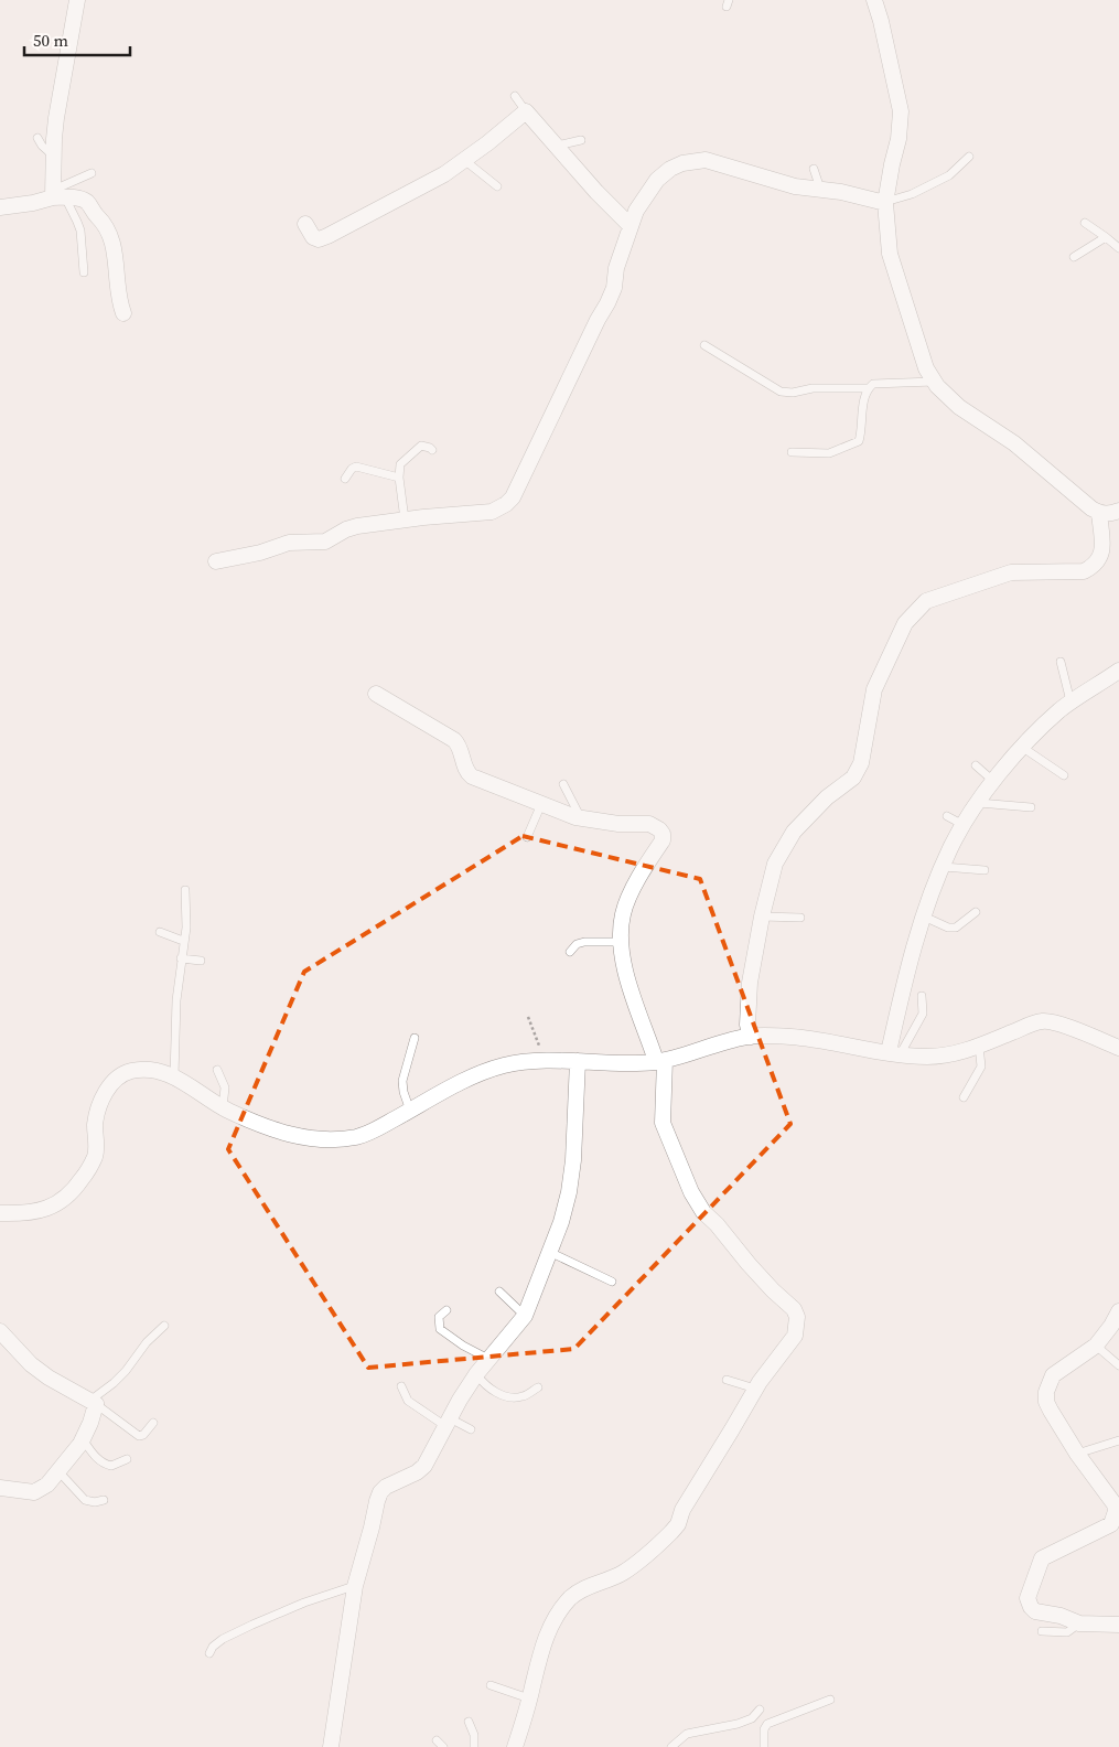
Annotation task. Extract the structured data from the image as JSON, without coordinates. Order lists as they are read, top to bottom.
{
  "scale_bar": "50 m"
}
